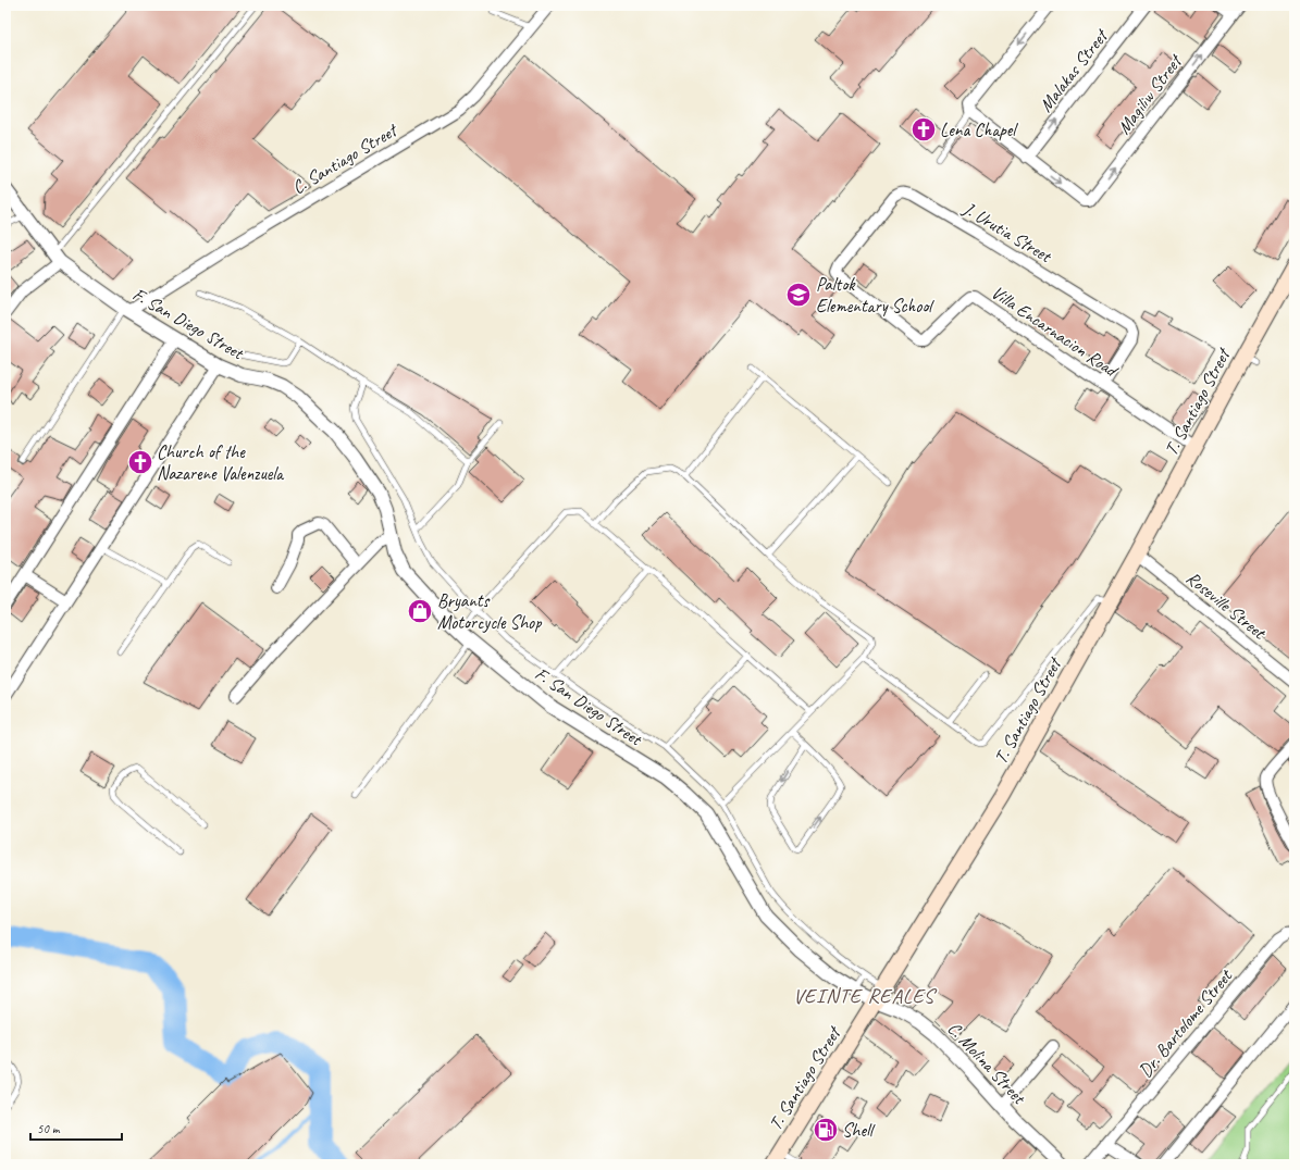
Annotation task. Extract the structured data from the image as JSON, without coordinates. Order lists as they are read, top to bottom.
{
  "streets": {
    "main road": ["T. Santiago Street"],
    "street": [
      "Malakas Street",
      "Magiliw Street",
      "C. Santiago Street",
      "J. Urutia Street",
      "F. San Diego Street",
      "Villa Encarnacion Road",
      "Roseville Street",
      "Dr. Bartolome Street",
      "C. Molina Street"
    ]
  },
  "crossings": [
    ["Malakas Street", "Magiliw Street"],
    ["C. Santiago Street", "F. San Diego Street"],
    ["J. Urutia Street", "Villa Encarnacion Road"],
    ["F. San Diego Street", "T. Santiago Street"],
    ["F. San Diego Street", "C. Molina Street"],
    ["Villa Encarnacion Road", "T. Santiago Street"],
    ["T. Santiago Street", "Roseville Street"],
    ["T. Santiago Street", "C. Molina Street"]
  ],
  "one_way": ["Magiliw Street"],
  "districts": ["VEINTE REALES"],
  "places": {
    "church": ["Lena Chapel", "Church of the Nazarene Valenzuela"],
    "school or university": ["Paltok Elementary School"],
    "shop": ["Bryants Motorcycle Shop"],
    "fuel station": ["Shell"]
  },
  "scale_bar": "50 m"
}
